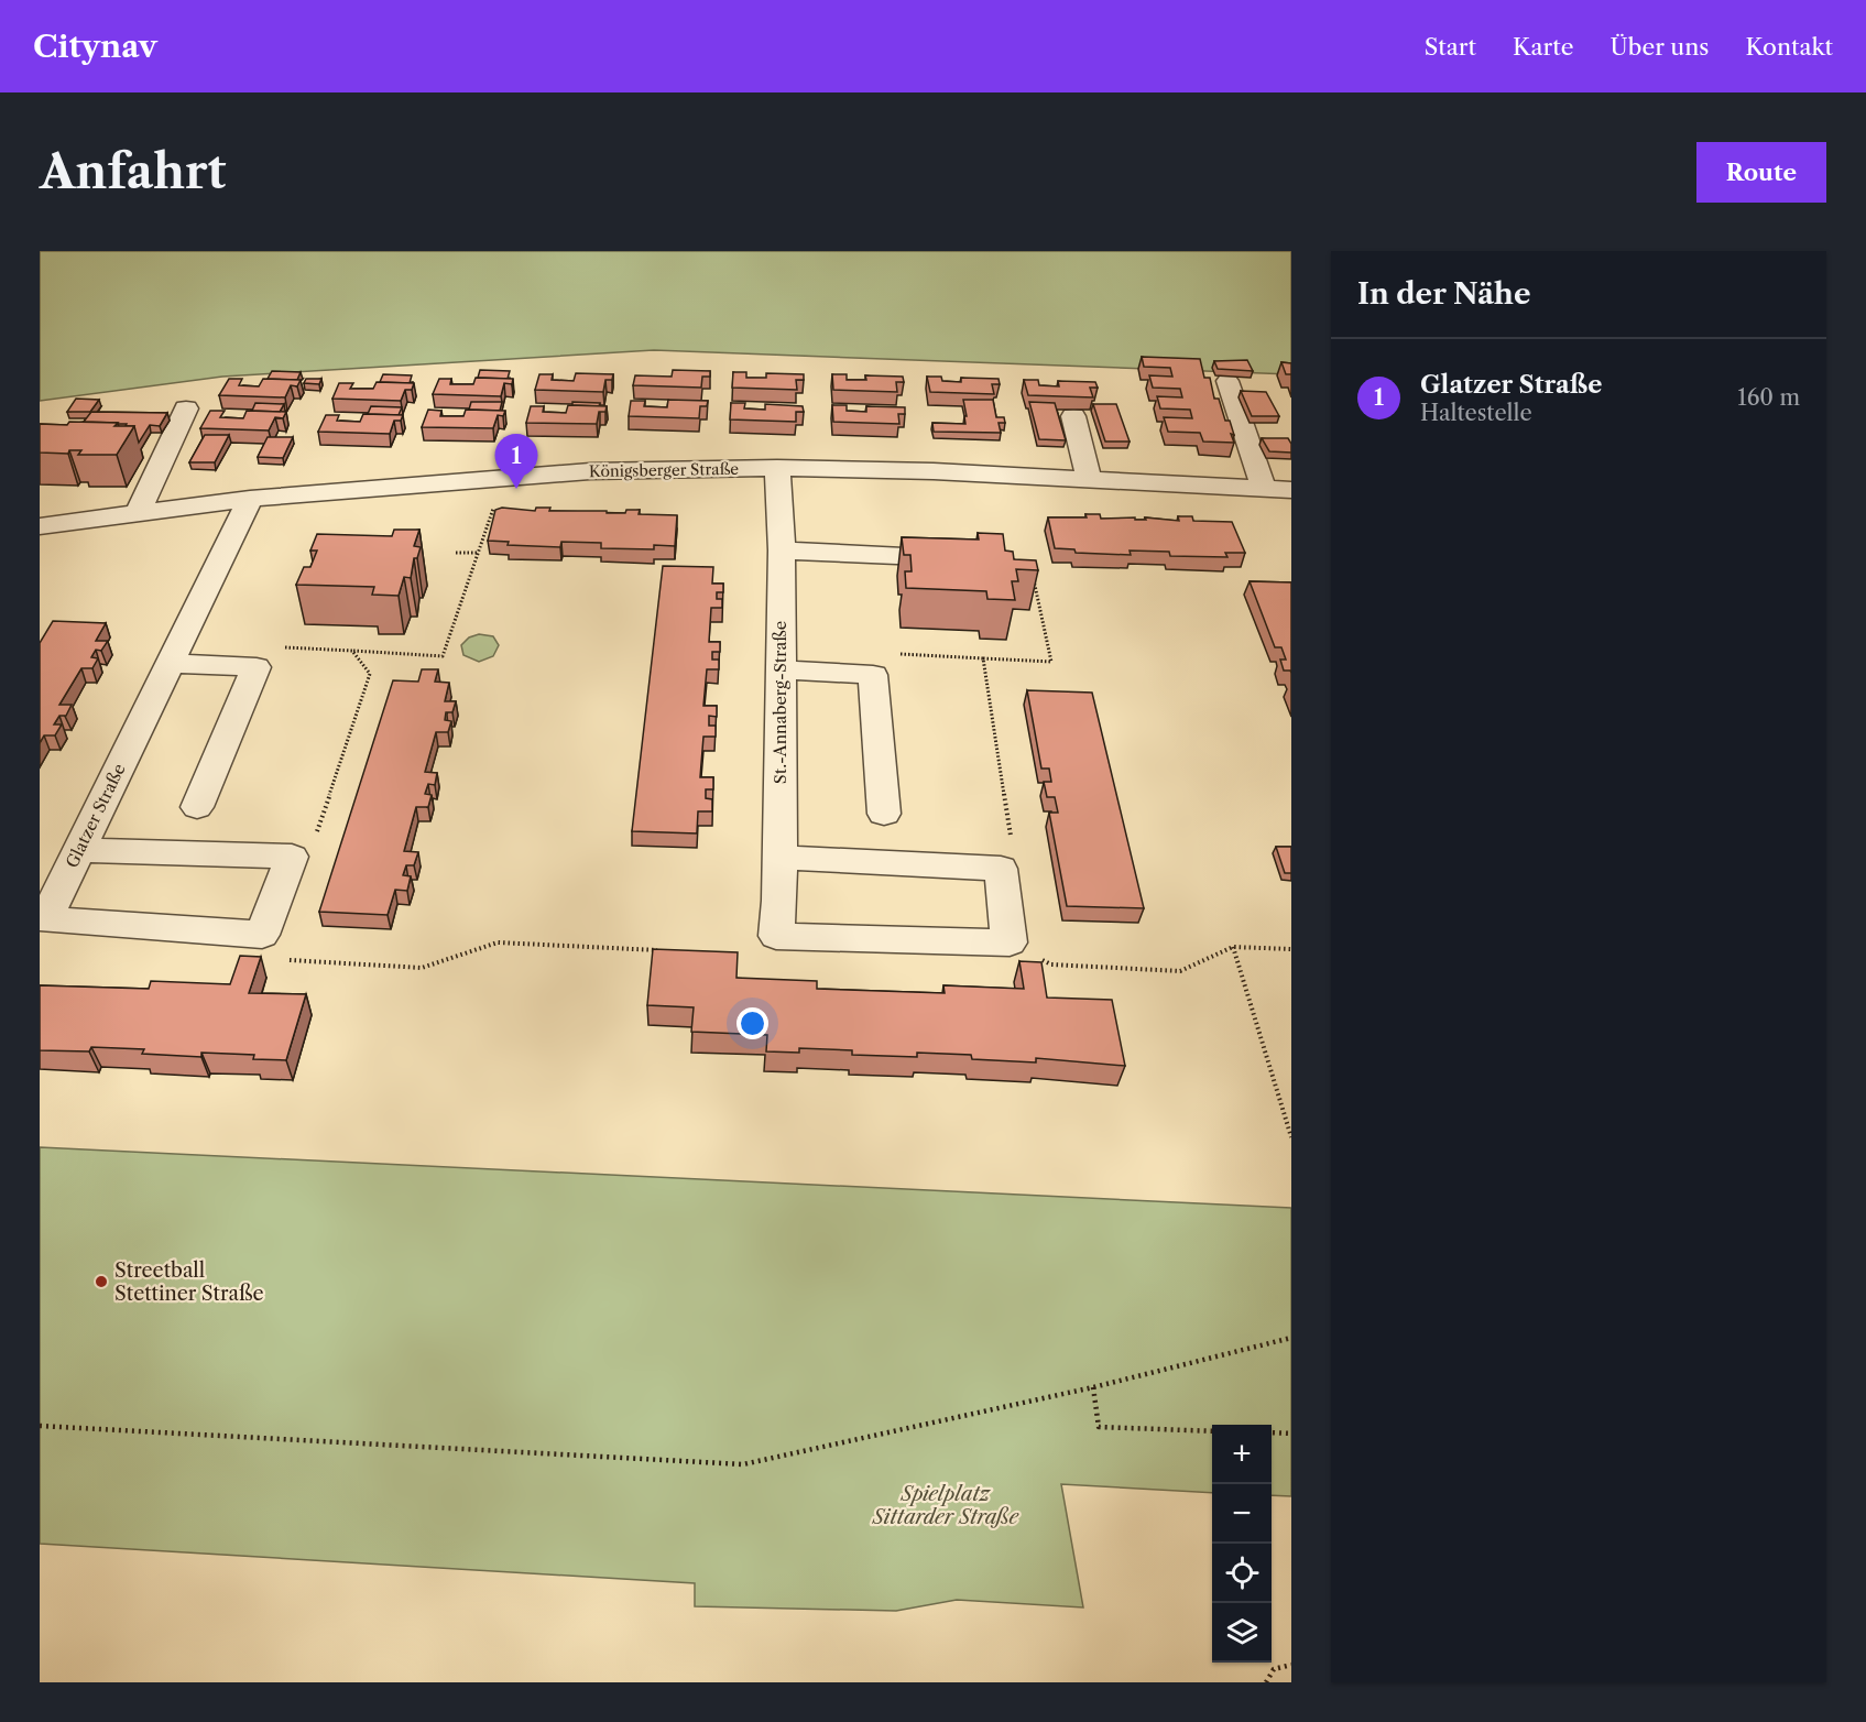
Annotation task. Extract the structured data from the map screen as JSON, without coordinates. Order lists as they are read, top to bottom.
{
  "streets": {
    "street": ["Königsberger Straße", "St.-Annaberg-Straße", "Glatzer Straße"]
  },
  "crossings": [
    ["Königsberger Straße", "St.-Annaberg-Straße"],
    ["Königsberger Straße", "Glatzer Straße"]
  ],
  "parks": ["Spielplatz Sittarder Straße"],
  "places": ["Streetball Stettiner Straße"],
  "page": {
    "header": "Citynav",
    "nav": [
      "Start",
      "Karte",
      "Über uns",
      "Kontakt"
    ],
    "buttons": "Route",
    "title": "Anfahrt",
    "heading": "In der Nähe",
    "list": [
      {
        "mark": "1",
        "name": "Glatzer Straße",
        "note": "Haltestelle",
        "value": "160 m"
      }
    ],
    "pins": "1",
    "map_buttons": ["+", "−"]
  }
}
